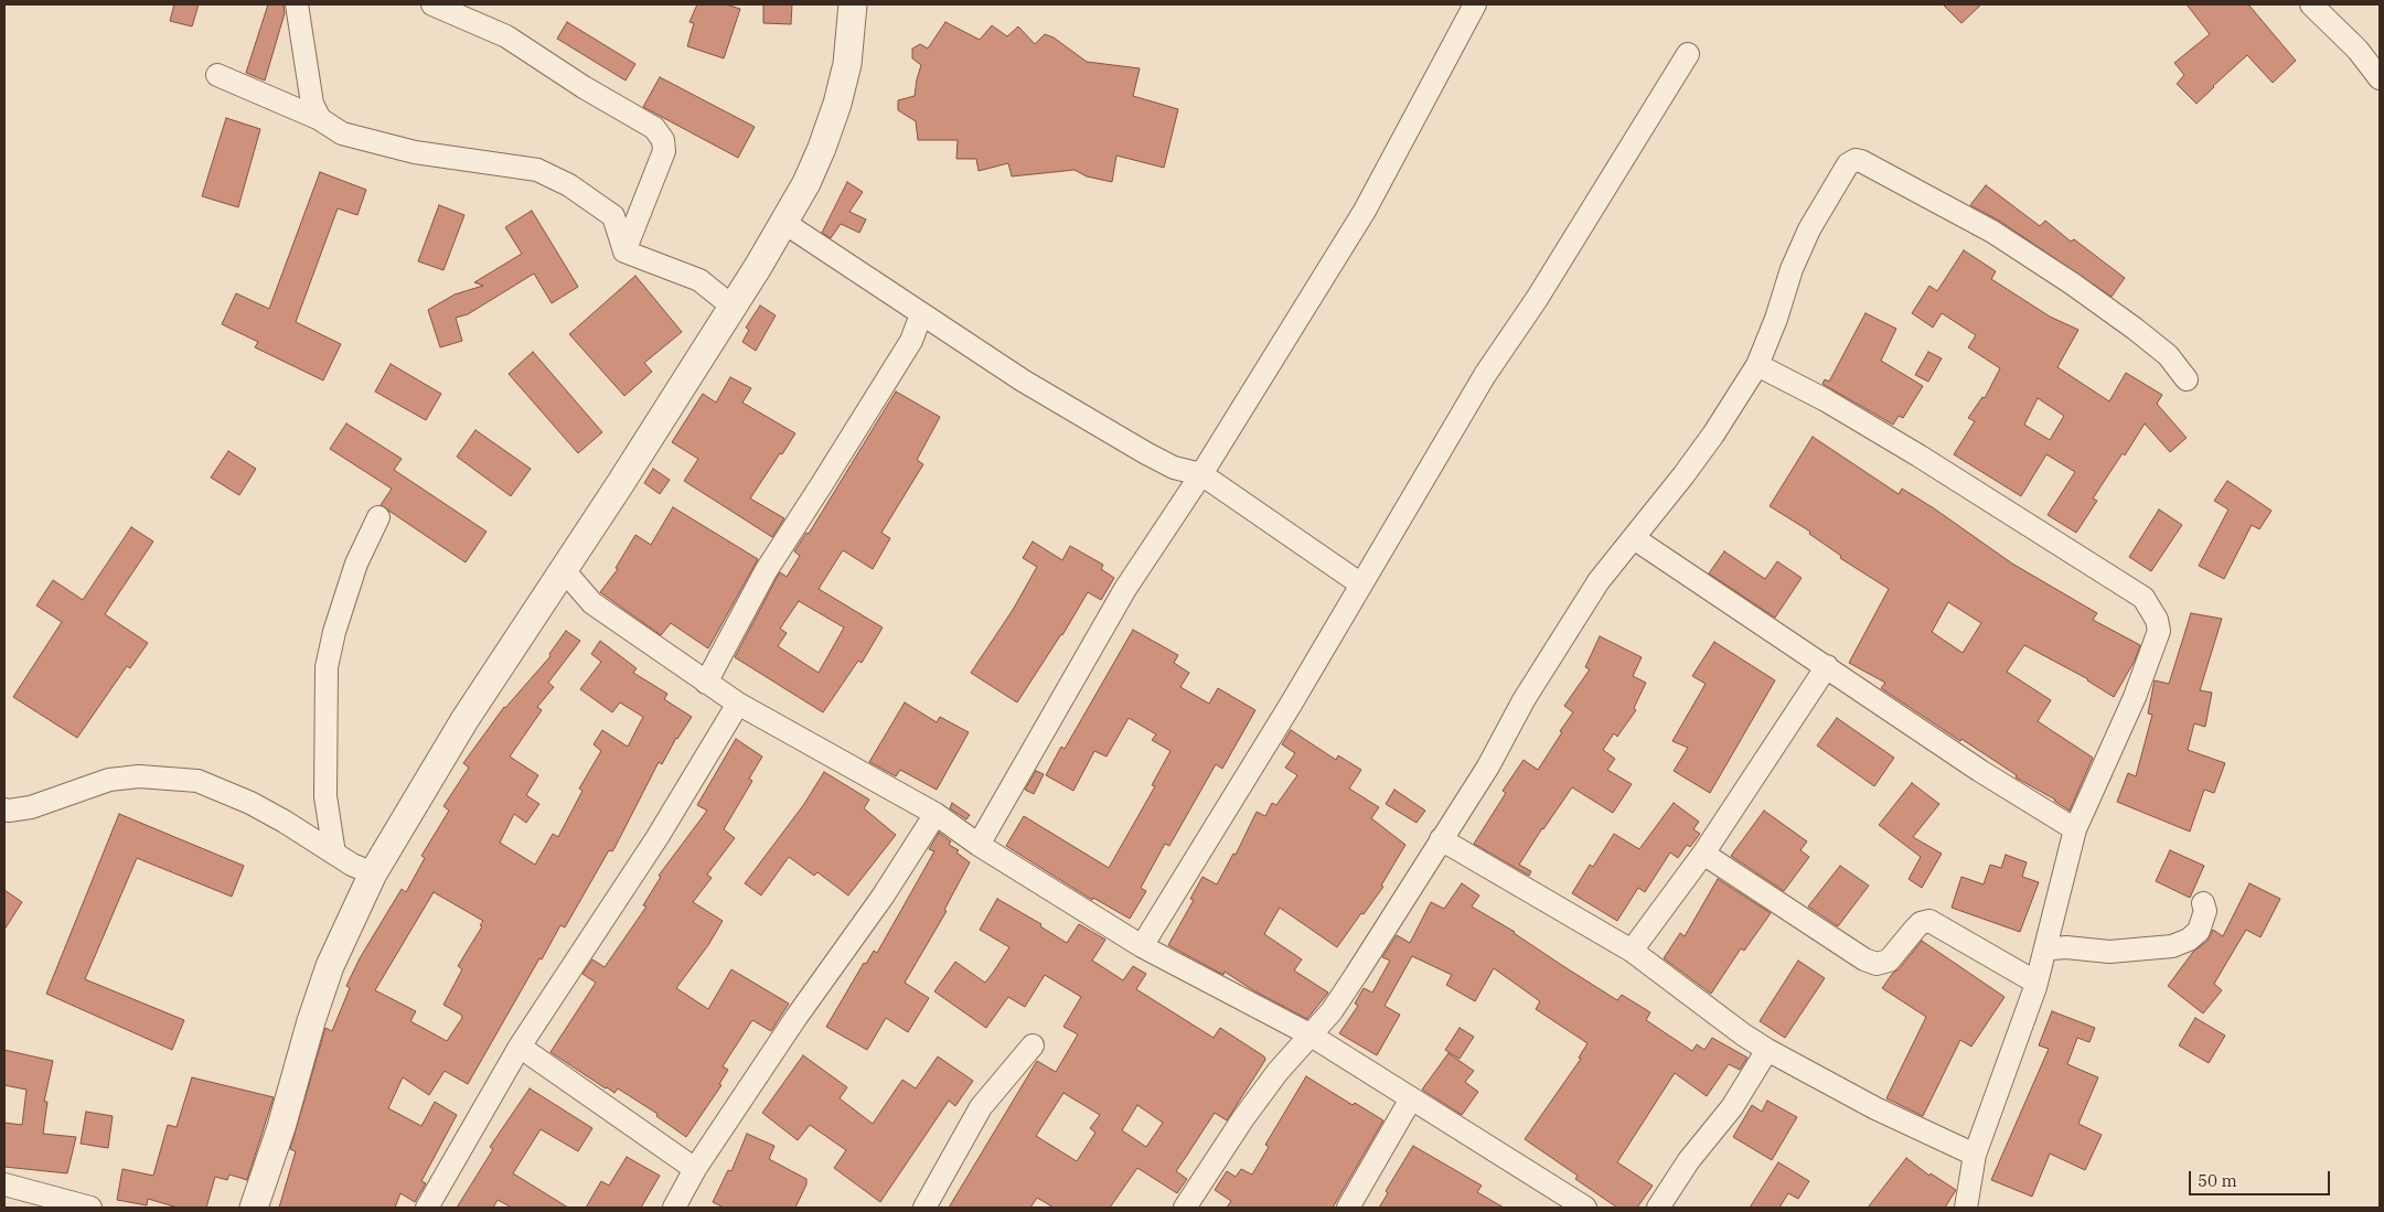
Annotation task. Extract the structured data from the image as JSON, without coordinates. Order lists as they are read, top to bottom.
{
  "scale_bar": "50 m"
}
